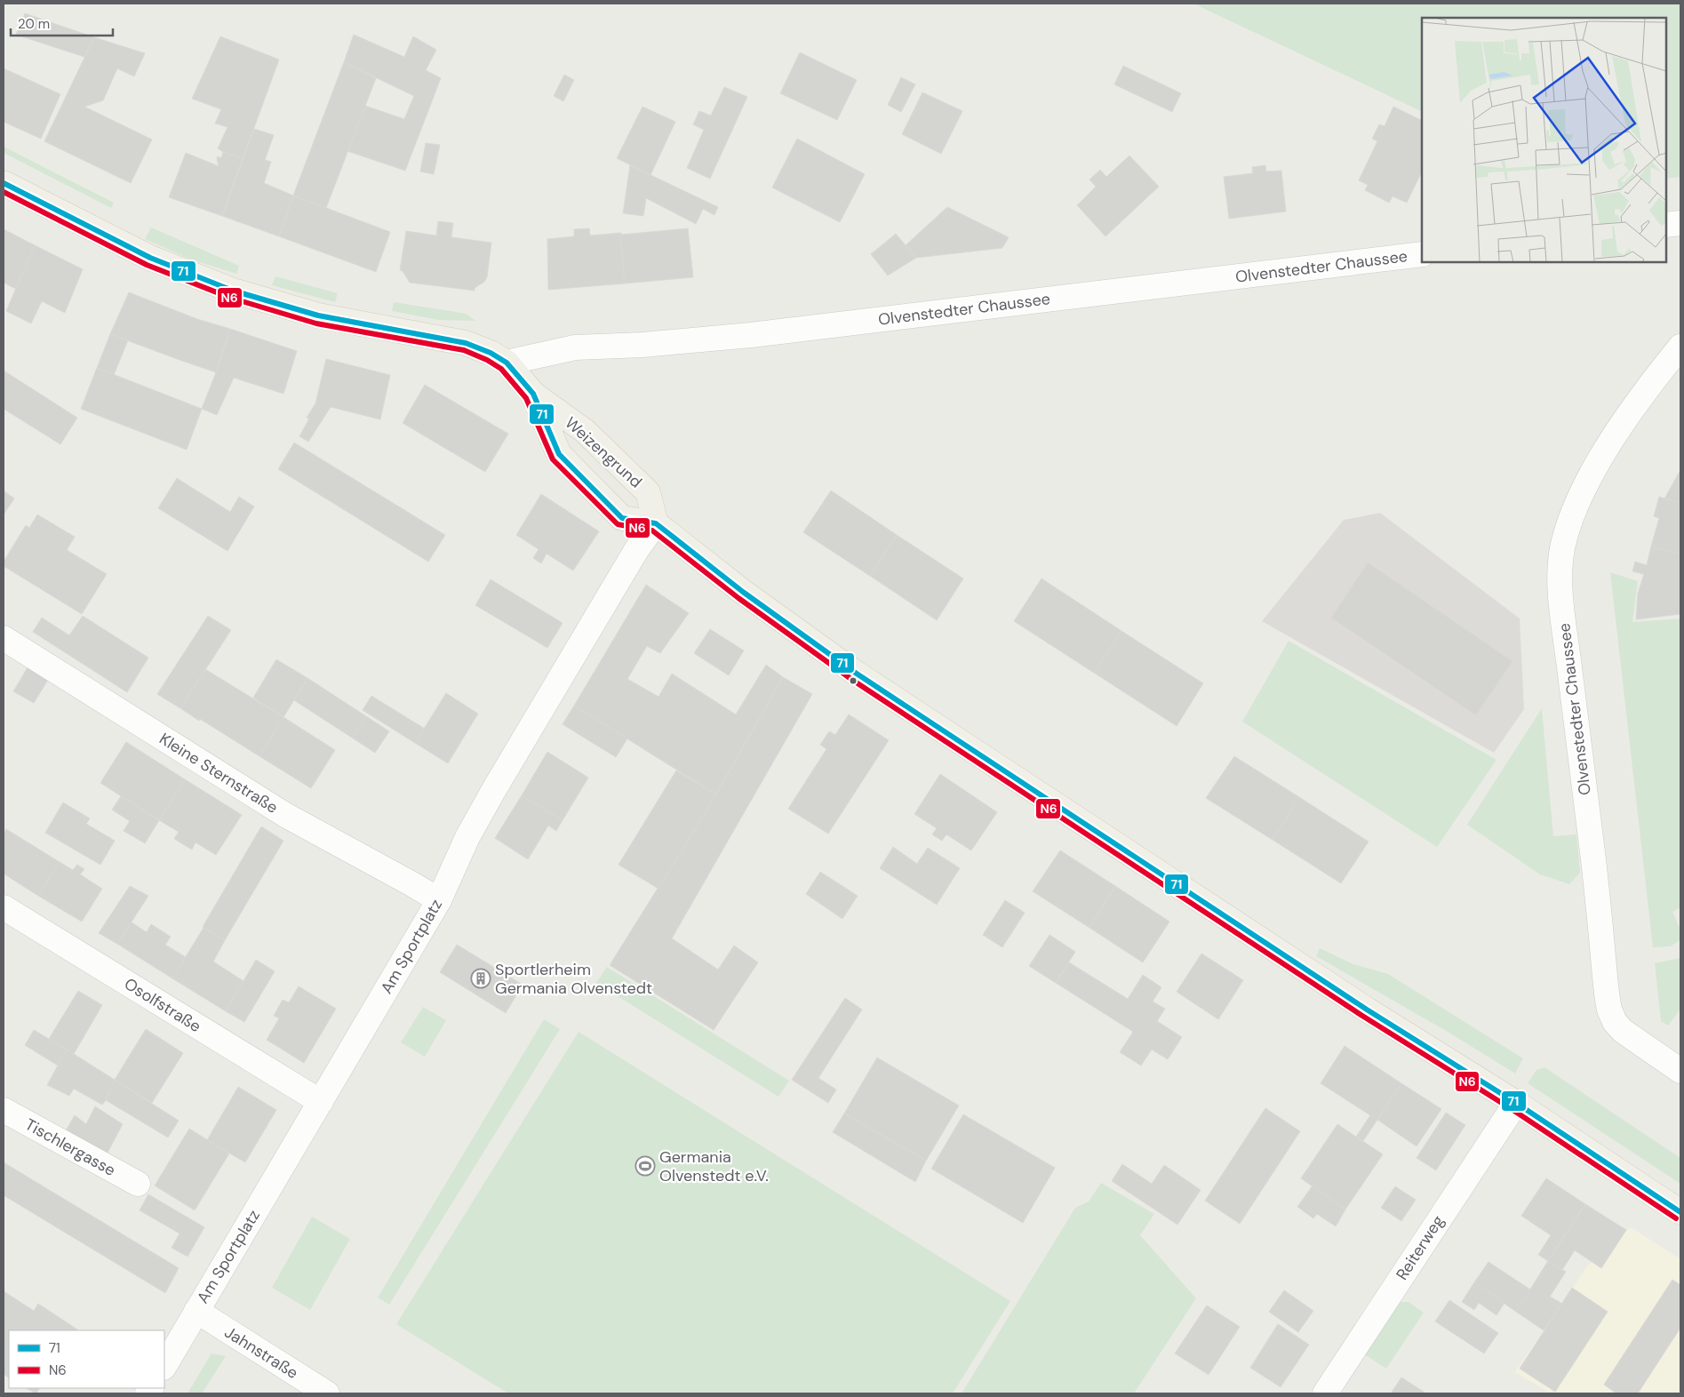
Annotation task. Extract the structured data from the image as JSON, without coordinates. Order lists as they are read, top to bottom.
{
  "streets": {
    "main road": ["Weizengrund"],
    "street": [
      "Olvenstedter Chaussee",
      "Kleine Sternstraße",
      "Am Sportplatz",
      "Osolfstraße",
      "Tischlergasse",
      "Reiterweg",
      "Jahnstraße"
    ]
  },
  "crossings": [
    ["Olvenstedter Chaussee", "Weizengrund"],
    ["Weizengrund", "Am Sportplatz"],
    ["Weizengrund", "Reiterweg"],
    ["Kleine Sternstraße", "Am Sportplatz"],
    ["Am Sportplatz", "Osolfstraße"],
    ["Am Sportplatz", "Jahnstraße"]
  ],
  "places": {
    "building": ["Sportlerheim Germania Olvenstedt"],
    "sports": ["Germania Olvenstedt e.V."]
  },
  "lines": ["transit line 71", "transit line N6"],
  "legend": ["71", "N6"],
  "scale_bar": "20 m"
}
